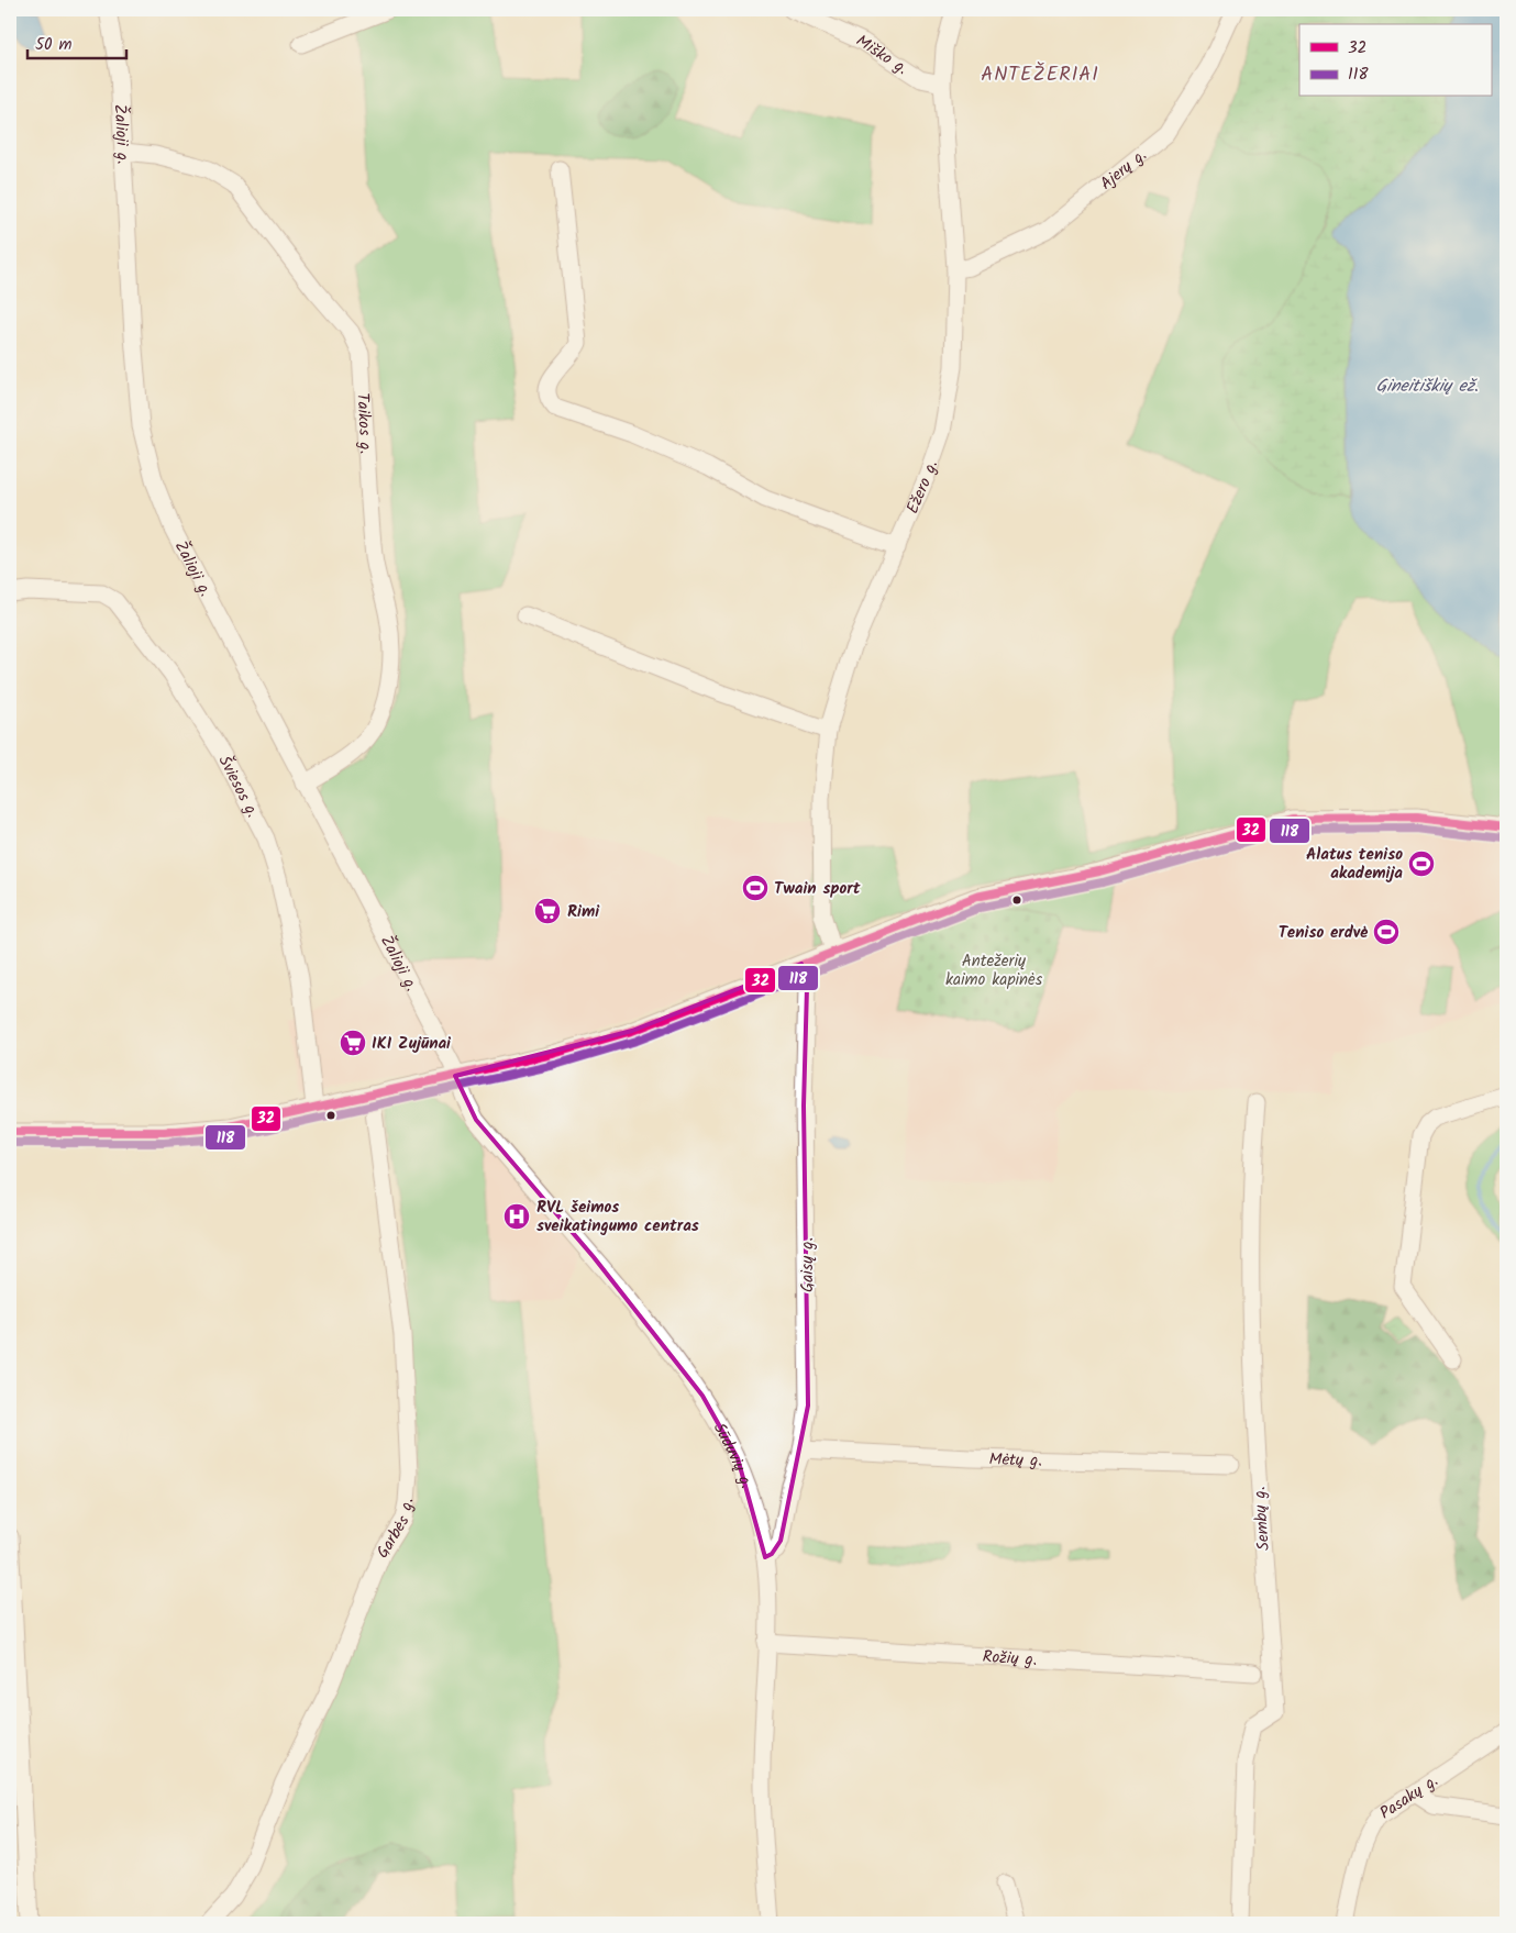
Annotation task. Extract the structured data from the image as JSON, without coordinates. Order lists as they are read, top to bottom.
{
  "streets": {
    "street": [
      "Miško g.",
      "Žalioji g.",
      "Ajerų g.",
      "Taikos g.",
      "Ežero g.",
      "Šviesos g.",
      "Gaisų g.",
      "Sūduvių g.",
      "Mėtų g.",
      "Sembų g.",
      "Garbės g.",
      "Rožių g.",
      "Pasakų g."
    ]
  },
  "crossings": [
    ["Miško g.", "Ežero g."],
    ["Žalioji g.", "Taikos g."],
    ["Žalioji g.", "Sūduvių g."],
    ["Ajerų g.", "Ežero g."],
    ["Gaisų g.", "Sūduvių g."],
    ["Gaisų g.", "Mėtų g."],
    ["Sūduvių g.", "Rožių g."]
  ],
  "districts": ["ANTEŽERIAI"],
  "water": ["Gineitiškių ež."],
  "parks": ["Antežerių kaimo kapinės"],
  "places": {
    "sports": ["Alatus teniso akademija", "Twain sport", "Teniso erdvė"],
    "supermarket": ["Rimi", "IKI Zujūnai"],
    "hospital": ["RVL šeimos sveikatingumo centras"]
  },
  "lines": ["transit line 32", "transit line 118"],
  "legend": ["32", "118"],
  "scale_bar": "50 m"
}
